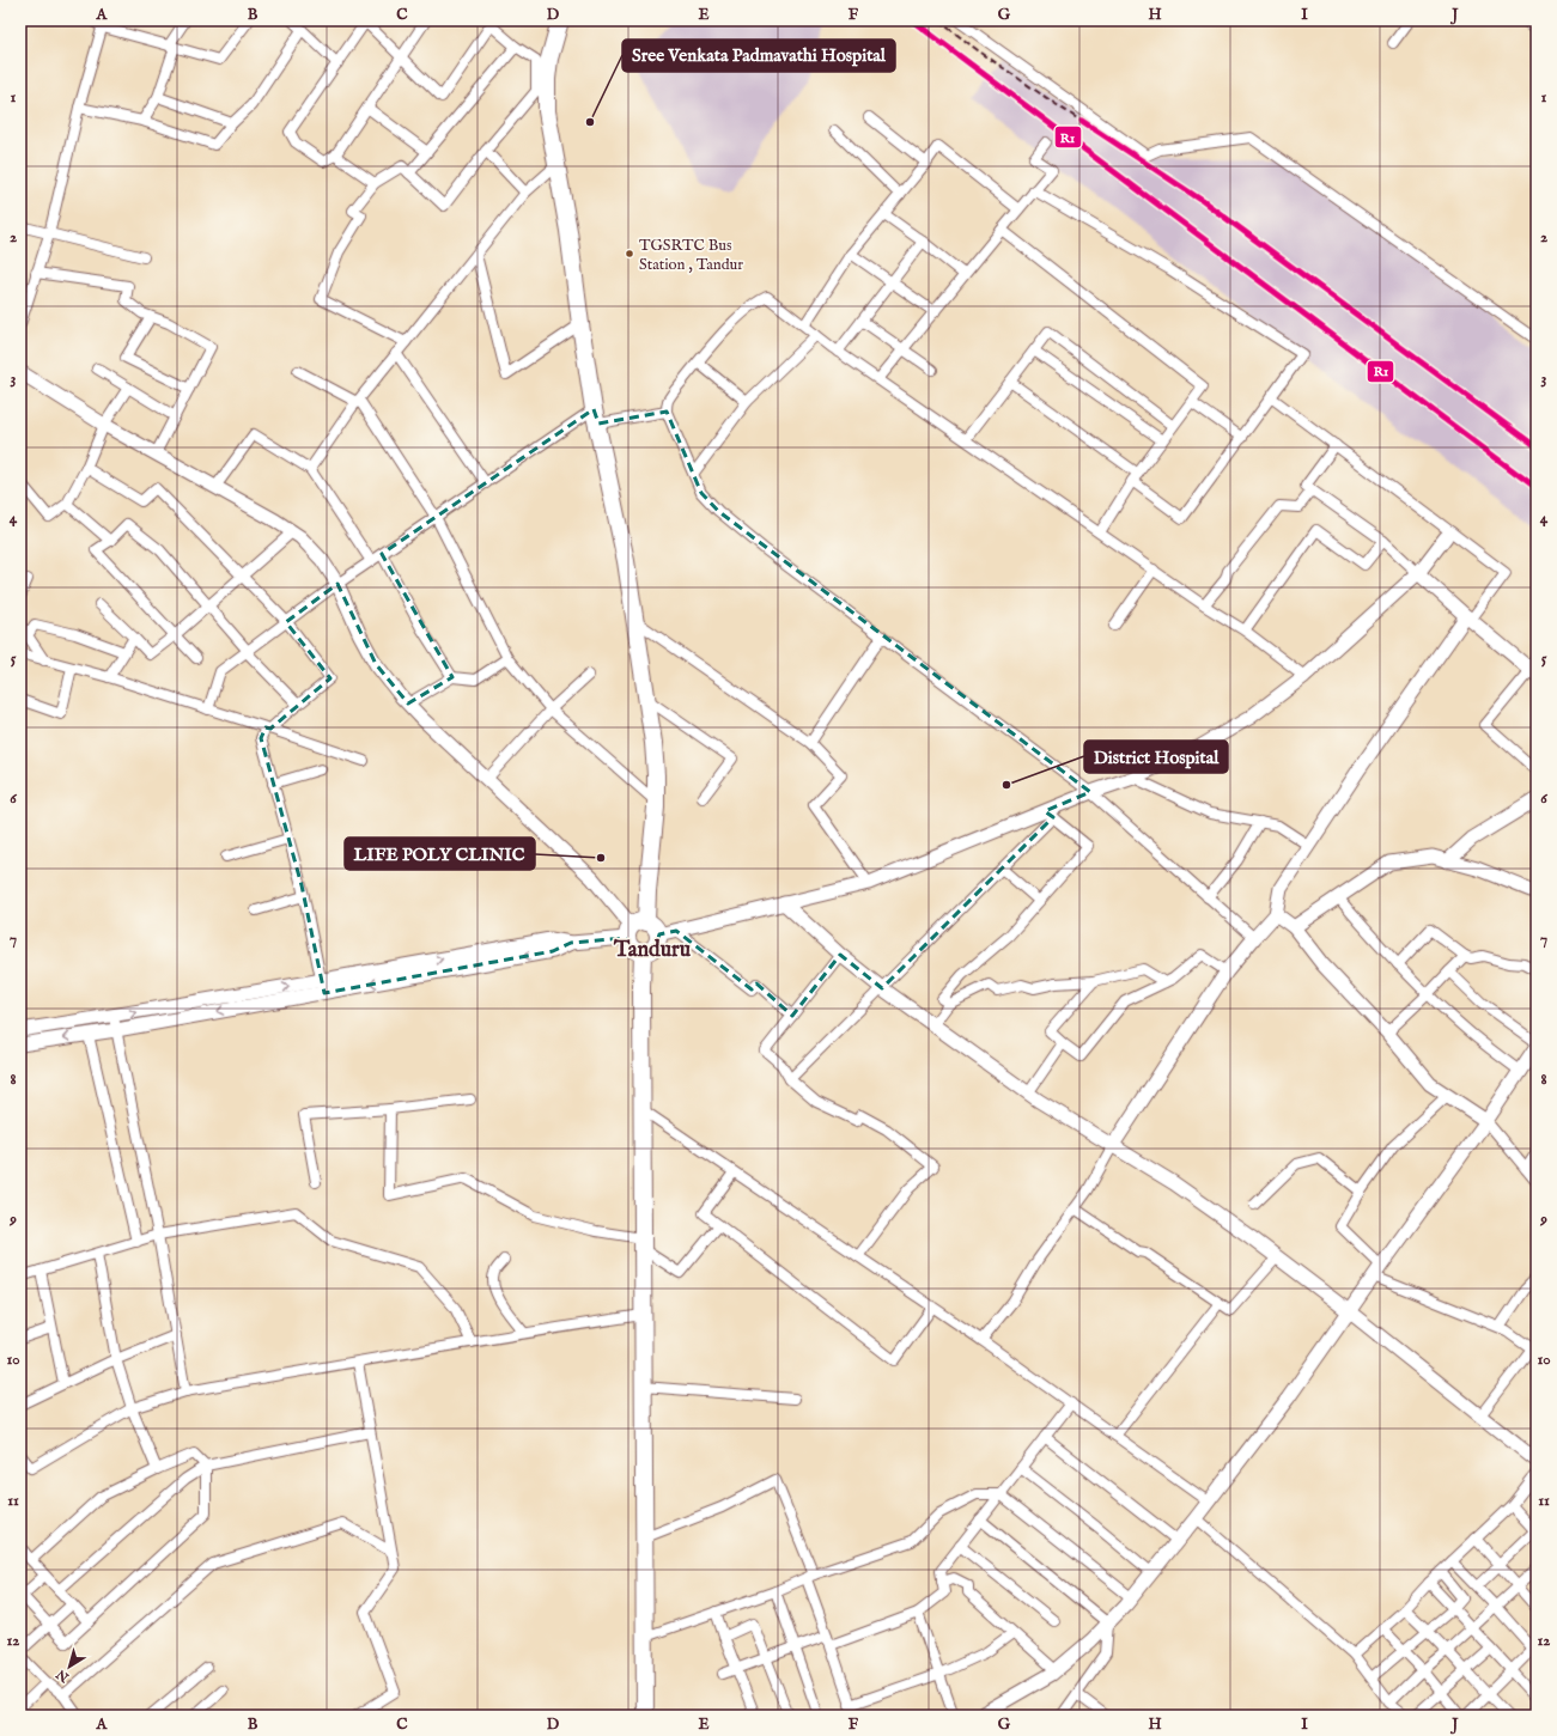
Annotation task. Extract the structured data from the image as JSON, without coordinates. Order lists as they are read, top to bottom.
{
  "districts": ["Tanduru"],
  "places": [
    "Sree Venkata Padmavathi Hospital",
    "TGSRTC Bus Station , Tandur",
    "District Hospital",
    "LIFE POLY CLINIC"
  ],
  "lines": ["transit line R1"],
  "north": "bottom left",
  "grid": {
    "columns": [
      "A",
      "B",
      "C",
      "D",
      "E",
      "F",
      "G",
      "H",
      "I",
      "J"
    ],
    "rows": [
      "1",
      "2",
      "3",
      "4",
      "5",
      "6",
      "7",
      "8",
      "9",
      "10",
      "11",
      "12"
    ]
  }
}
